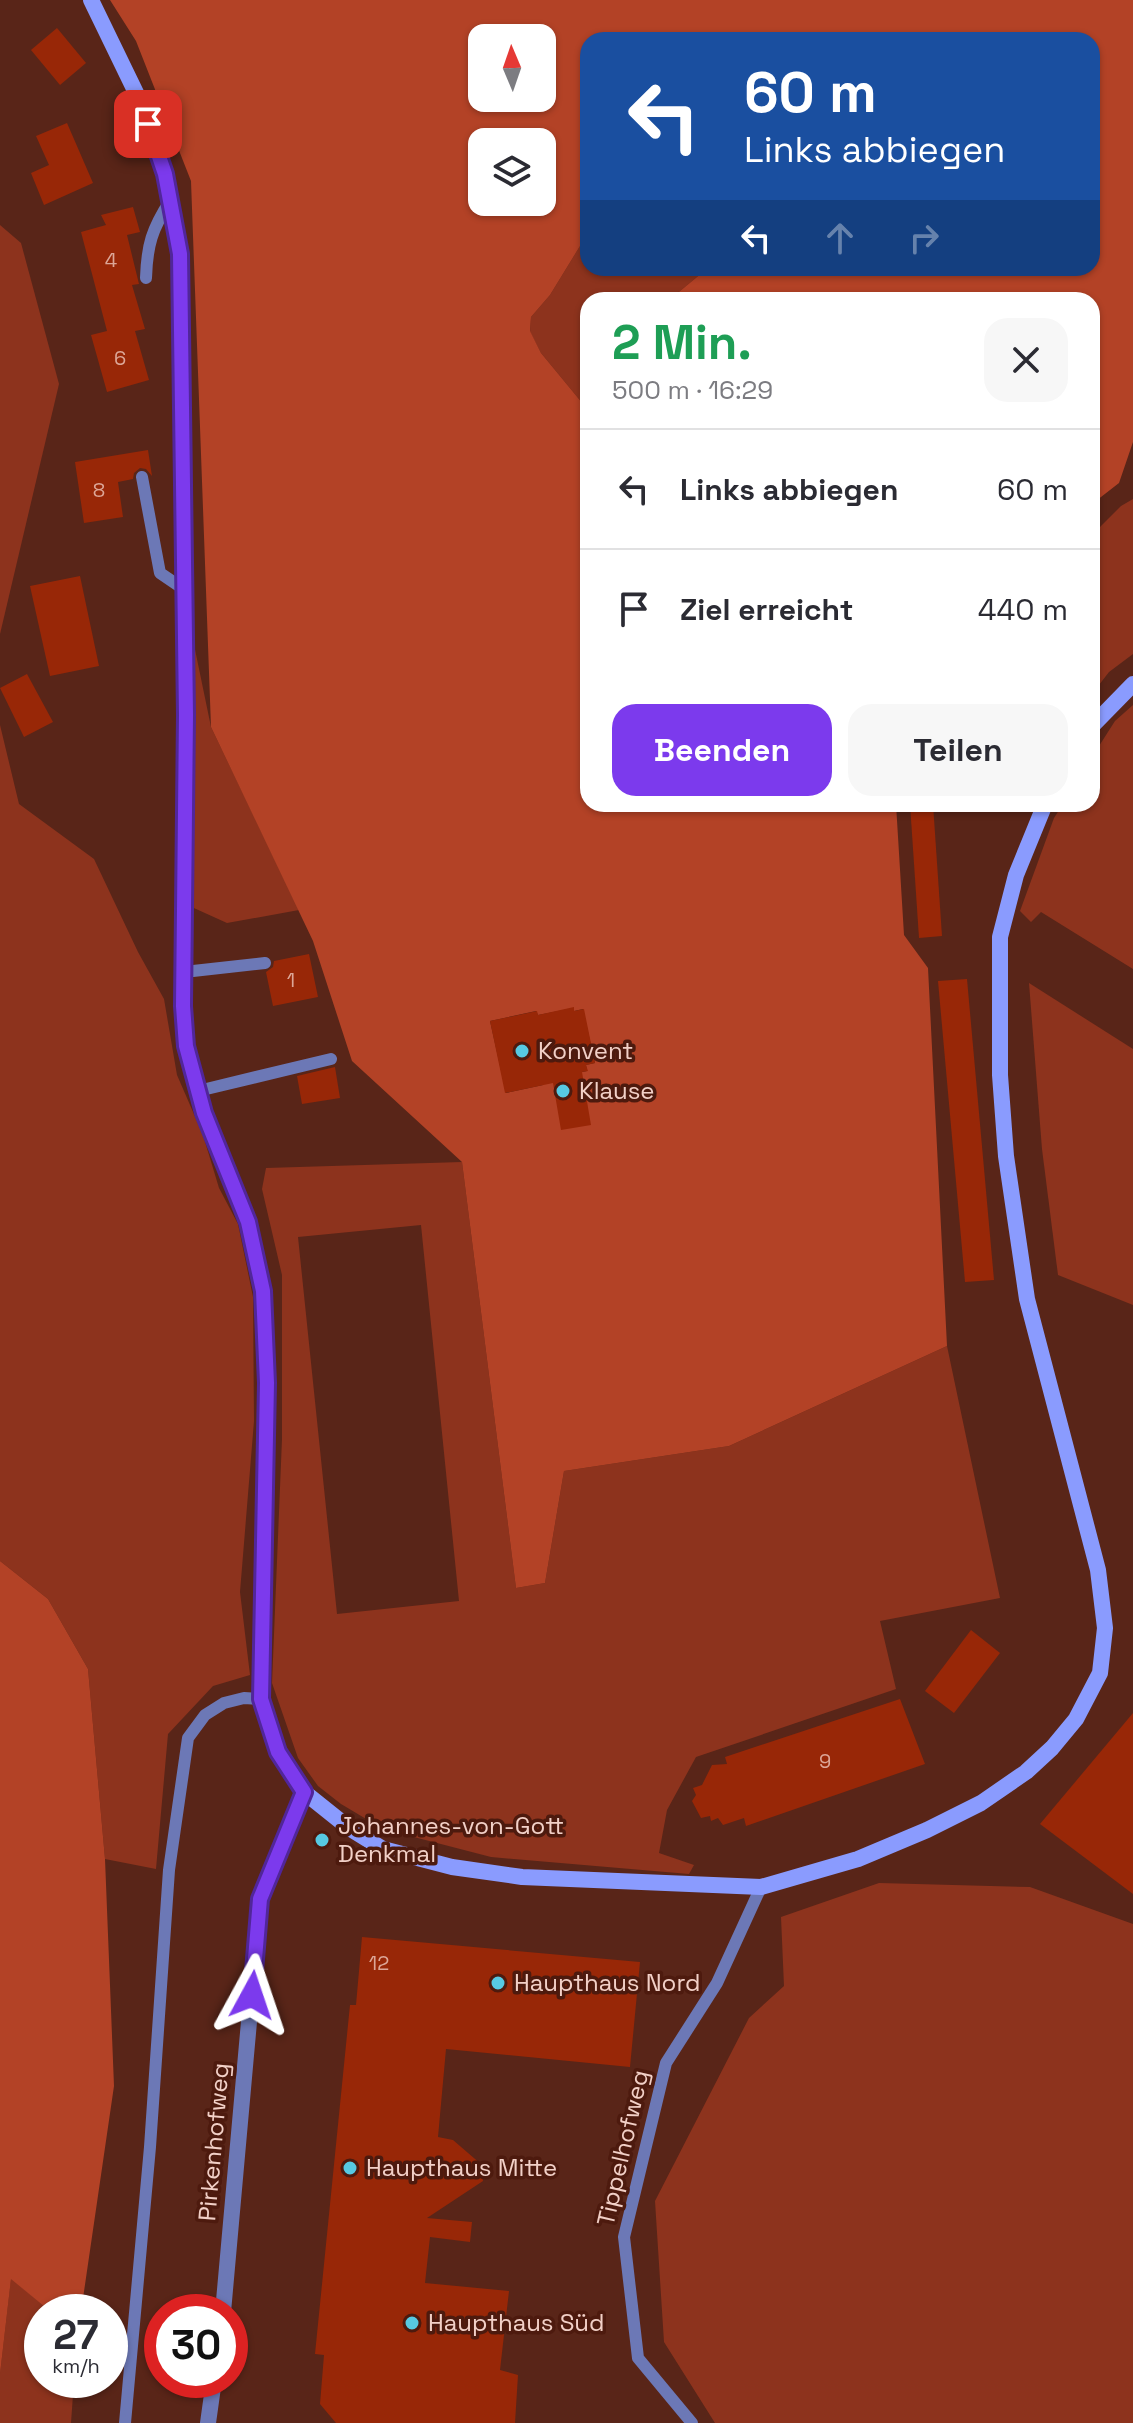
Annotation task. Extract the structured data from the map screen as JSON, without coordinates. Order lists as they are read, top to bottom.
{
  "streets": {
    "street": ["Pirkenhofweg"],
    "lane": ["Tippelhofweg"]
  },
  "places": [
    "Konvent",
    "Klause",
    "Johannes-von-Gott Denkmal",
    "Haupthaus Nord",
    "Haupthaus Mitte",
    "Haupthaus Süd"
  ],
  "house_numbers": [
    "4",
    "6",
    "8",
    "1",
    "9",
    "12"
  ],
  "north": "top",
  "page": {
    "turn": ["60 m", "Links abbiegen"],
    "heading": ["2 Min.", "500 m · 16:29"],
    "list": [
      {
        "name": "Links abbiegen",
        "value": "60 m"
      },
      {
        "name": "Ziel erreicht",
        "value": "440 m"
      }
    ],
    "buttons": ["Beenden", "Teilen"],
    "speed": "27 km/h",
    "limit": "30"
  }
}
